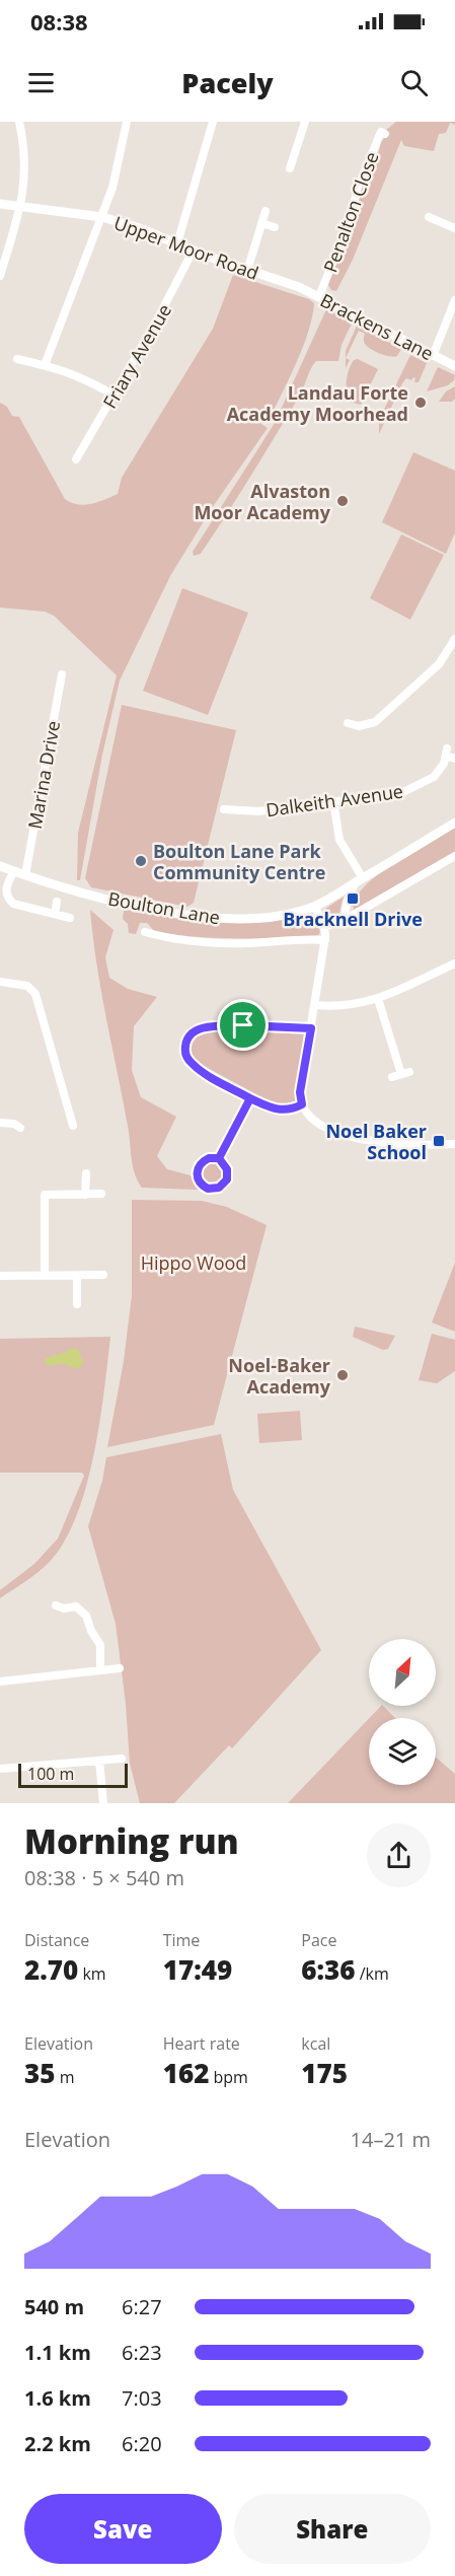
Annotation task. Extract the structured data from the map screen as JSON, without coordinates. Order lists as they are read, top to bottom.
{
  "streets": {
    "street": [
      "Penalton Close",
      "Upper Moor Road",
      "Brackens Lane",
      "Friary Avenue",
      "Marina Drive",
      "Dalkeith Avenue",
      "Boulton Lane"
    ]
  },
  "crossings": [
    ["Penalton Close", "Brackens Lane"],
    ["Upper Moor Road", "Brackens Lane"],
    ["Upper Moor Road", "Friary Avenue"],
    ["Marina Drive", "Boulton Lane"]
  ],
  "parks": ["Hippo Wood"],
  "places": {
    "other": [
      "Landau Forte Academy Moorhead",
      "Alvaston Moor Academy",
      "Boulton Lane Park Community Centre",
      "Noel-Baker Academy"
    ],
    "transit": ["Bracknell Drive", "Noel Baker School"]
  },
  "scale_bar": "100 m",
  "north": "top right",
  "page": {
    "status": "08:38",
    "header": "Pacely",
    "scale": "100 m",
    "heading": ["Morning run", "08:38 · 5 × 540 m"],
    "stats": [
      ["Distance", "2.70 km"],
      ["Time", "17:49"],
      ["Pace", "6:36 /km"],
      ["Elevation", "35 m"],
      ["Heart rate", "162 bpm"],
      ["kcal", "175"]
    ],
    "chart": ["Elevation", "14–21 m"],
    "list": [
      {
        "name": "540 m",
        "note": "6:27"
      },
      {
        "name": "1.1 km",
        "note": "6:23"
      },
      {
        "name": "1.6 km",
        "note": "7:03"
      },
      {
        "name": "2.2 km",
        "note": "6:20"
      }
    ],
    "buttons": ["Save", "Share"]
  }
}
